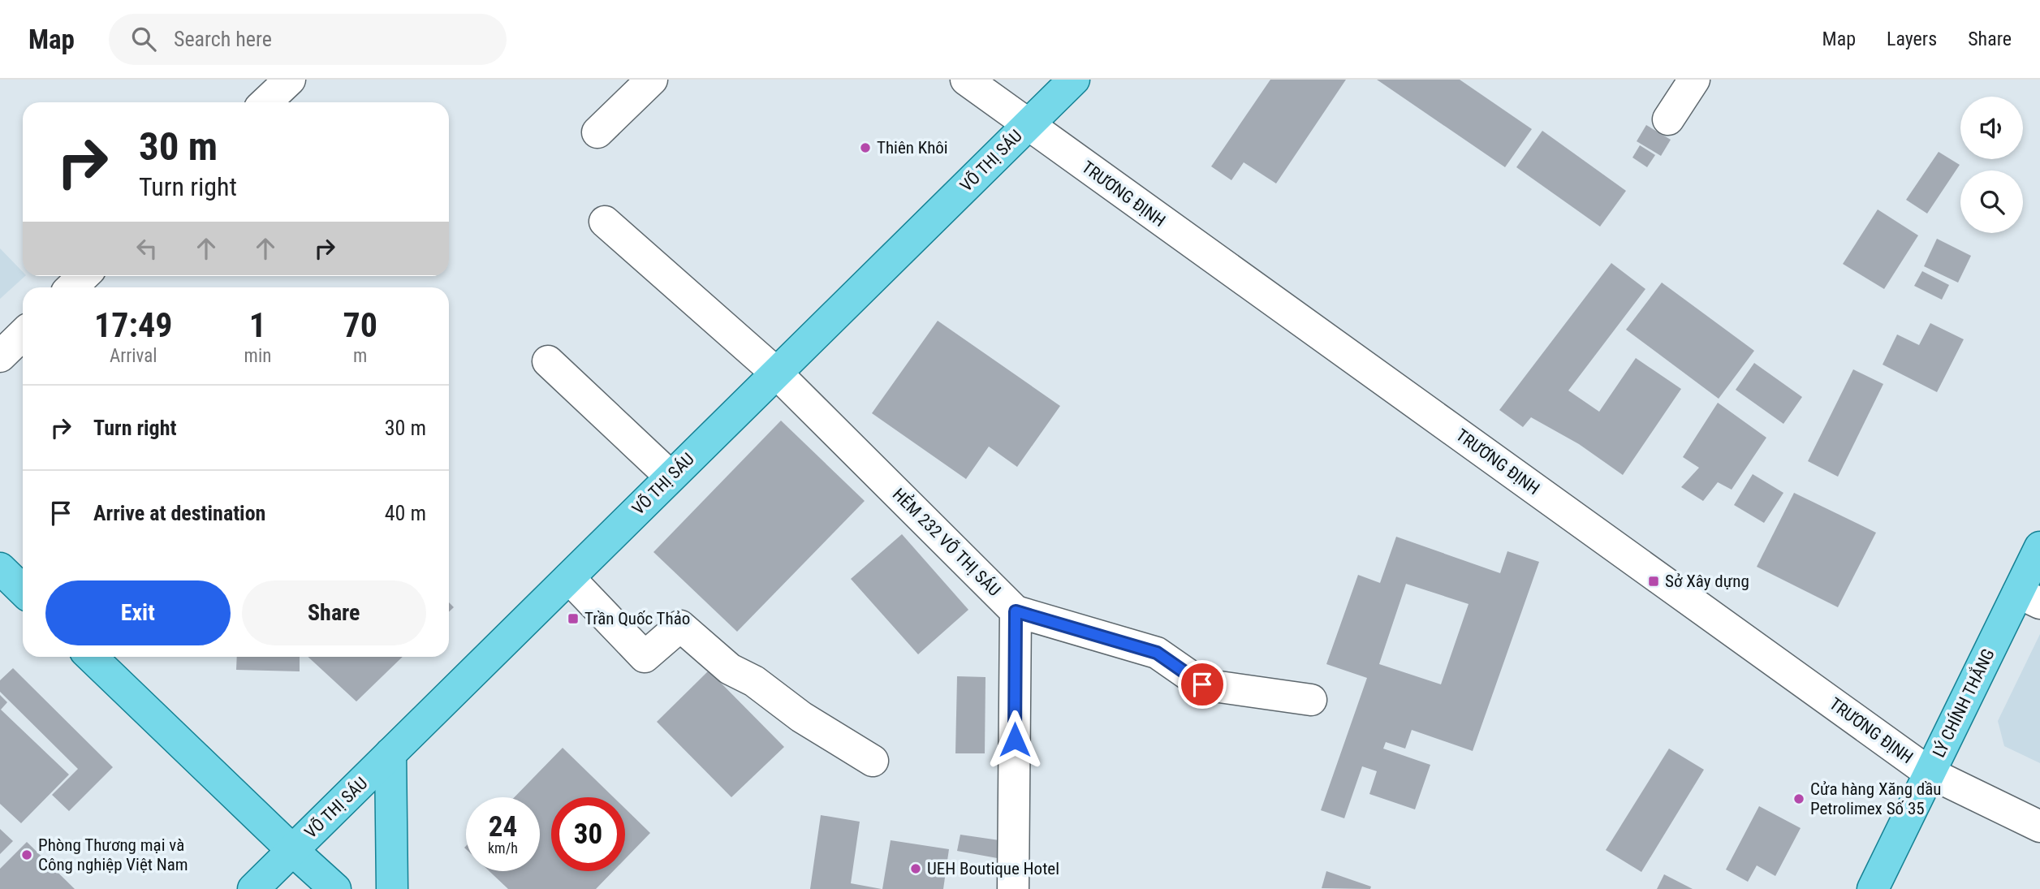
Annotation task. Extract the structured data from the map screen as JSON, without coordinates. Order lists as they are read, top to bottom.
{
  "streets": {
    "main road": ["VÕ THỊ SÁU", "LÝ CHÍNH THẮNG"],
    "street": ["TRƯƠNG ĐỊNH", "HẺM 232 VÕ THỊ SÁU"]
  },
  "crossings": [
    ["VÕ THỊ SÁU", "TRƯƠNG ĐỊNH"],
    ["VÕ THỊ SÁU", "HẺM 232 VÕ THỊ SÁU"],
    ["TRƯƠNG ĐỊNH", "LÝ CHÍNH THẮNG"]
  ],
  "places": {
    "other": [
      "Thiên Khôi",
      "Cửa hàng Xăng dầu Petrolimex Số 35",
      "Phòng Thương mại và Công nghiệp Việt Nam",
      "UEH Boutique Hotel"
    ],
    "transit": ["Sở Xây dựng", "Trần Quốc Thảo"]
  },
  "page": {
    "header": "Map",
    "search": "Search here",
    "nav": ["Map", "Layers", "Share"],
    "turn": ["30 m", "Turn right"],
    "eta": [
      "17:49",
      "Arrival",
      "1",
      "min",
      "70",
      "m"
    ],
    "list": [
      {
        "name": "Turn right",
        "value": "30 m"
      },
      {
        "name": "Arrive at destination",
        "value": "40 m"
      }
    ],
    "buttons": ["Exit", "Share"],
    "speed": "24 km/h",
    "limit": "30"
  }
}
